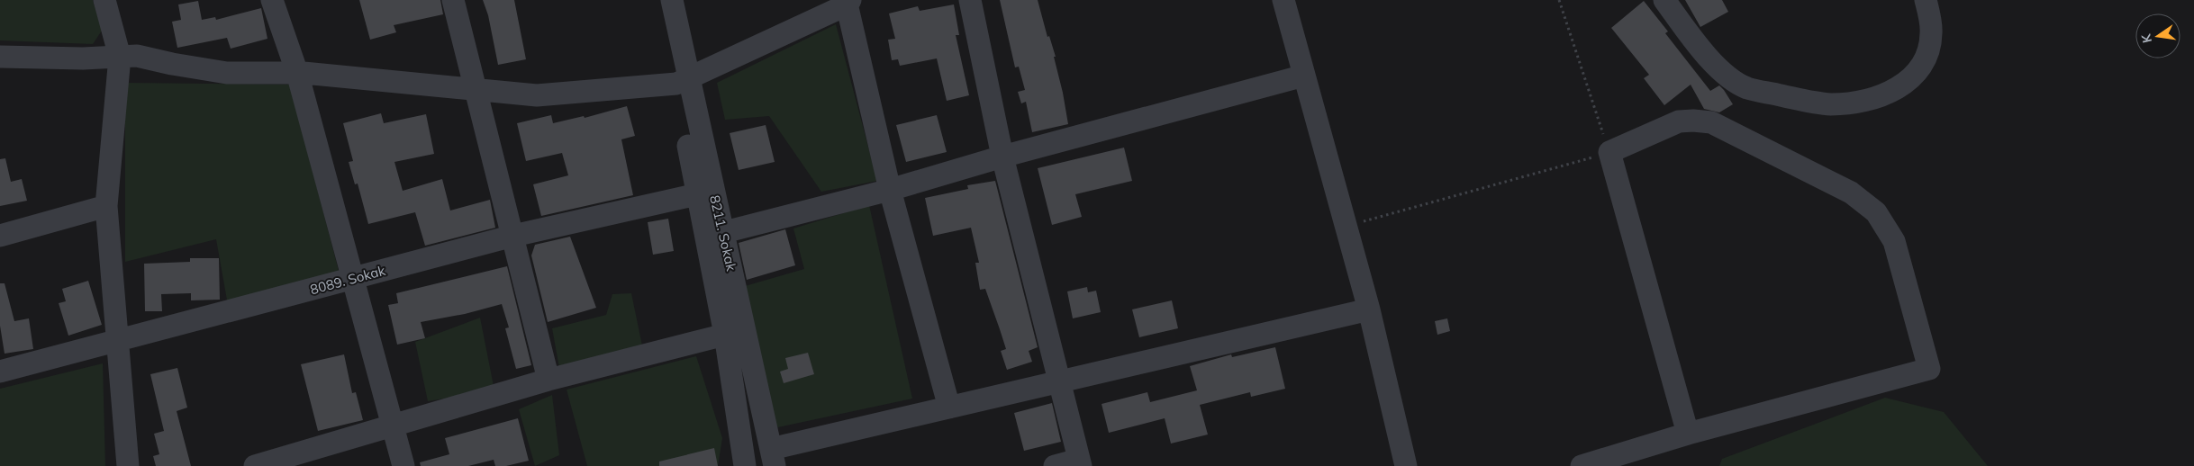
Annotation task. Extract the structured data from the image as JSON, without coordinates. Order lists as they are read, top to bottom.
{
  "streets": {
    "street": ["8211. Sokak", "8089. Sokak"]
  },
  "north": "left"
}
